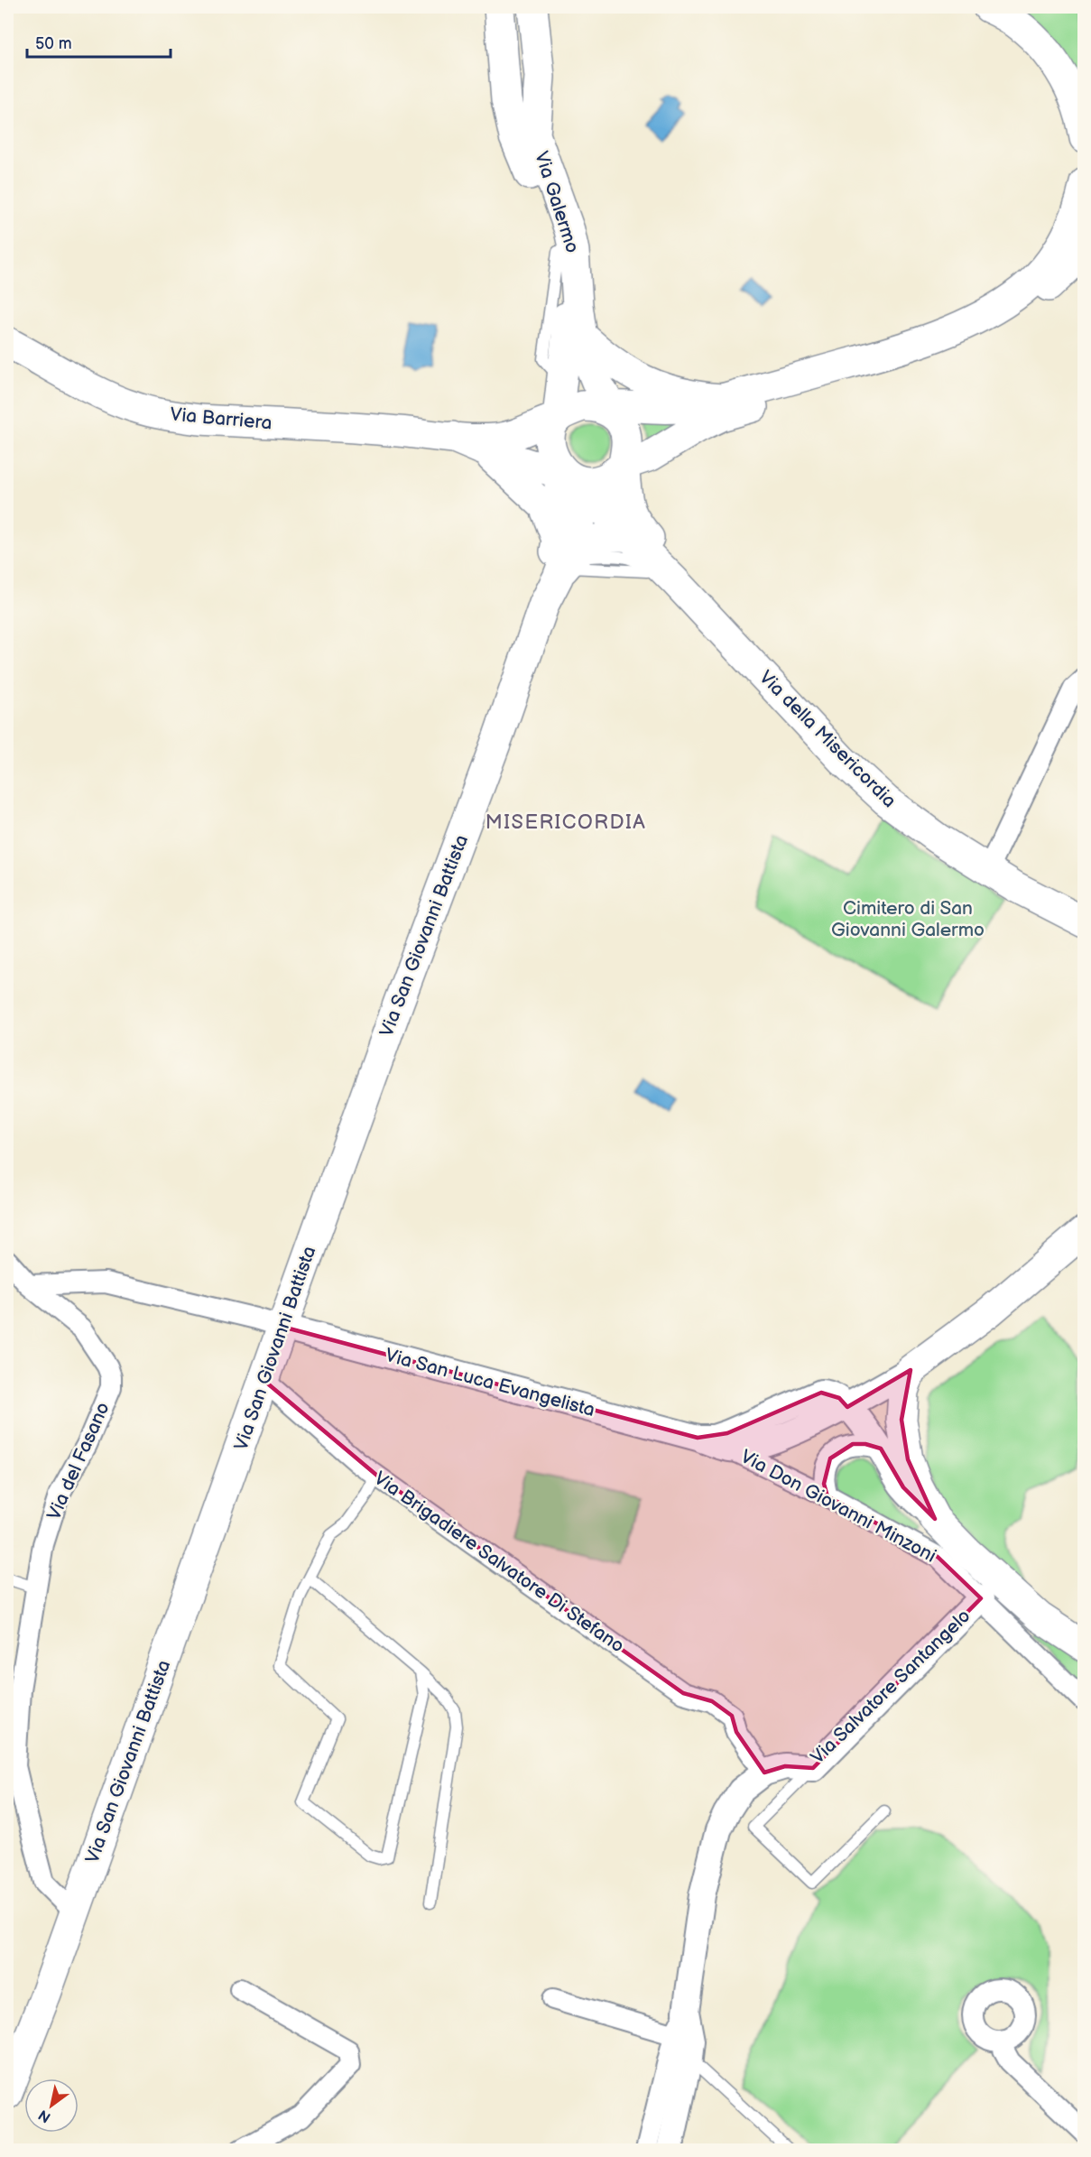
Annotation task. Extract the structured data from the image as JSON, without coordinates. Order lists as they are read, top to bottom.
{
  "streets": {
    "main road": [
      "Via Galermo",
      "Via Barriera",
      "Via della Misericordia",
      "Via San Giovanni Battista",
      "Via Don Giovanni Minzoni"
    ],
    "street": [
      "Via San Luca Evangelista",
      "Via del Fasano",
      "Via Brigadiere Salvatore Di Stefano",
      "Via Salvatore Santangelo"
    ]
  },
  "crossings": [
    ["Via Galermo", "Via della Misericordia"],
    ["Via San Giovanni Battista", "Via San Luca Evangelista"],
    ["Via San Giovanni Battista", "Via del Fasano"],
    ["Via San Giovanni Battista", "Via Brigadiere Salvatore Di Stefano"],
    ["Via San Luca Evangelista", "Via Don Giovanni Minzoni"],
    ["Via Don Giovanni Minzoni", "Via Salvatore Santangelo"],
    ["Via Brigadiere Salvatore Di Stefano", "Via Salvatore Santangelo"]
  ],
  "districts": ["MISERICORDIA"],
  "parks": ["Cimitero di San Giovanni Galermo"],
  "scale_bar": "50 m",
  "north": "bottom left"
}
